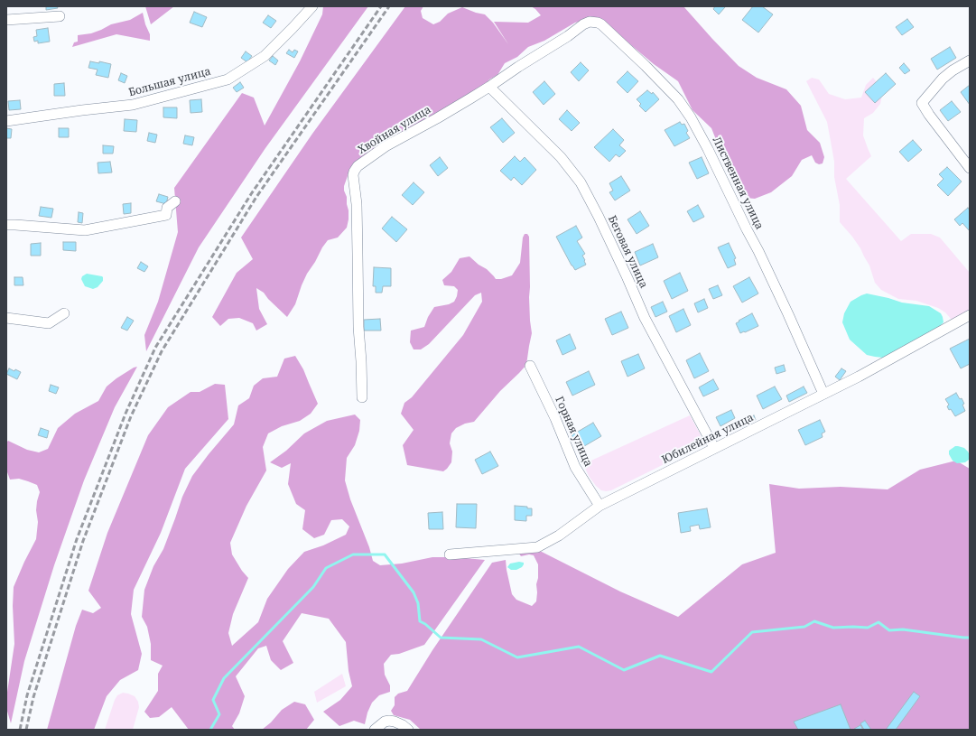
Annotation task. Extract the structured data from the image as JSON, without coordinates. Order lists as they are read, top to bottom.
{
  "streets": {
    "street": [
      "Большая улица",
      "Хвойная улица",
      "Лиственная улица",
      "Беговая улица",
      "Горная улица",
      "Юбилейная улица"
    ]
  },
  "crossings": [
    ["Хвойная улица", "Лиственная улица"],
    ["Хвойная улица", "Беговая улица"],
    ["Лиственная улица", "Юбилейная улица"],
    ["Беговая улица", "Юбилейная улица"],
    ["Горная улица", "Юбилейная улица"]
  ]
}
